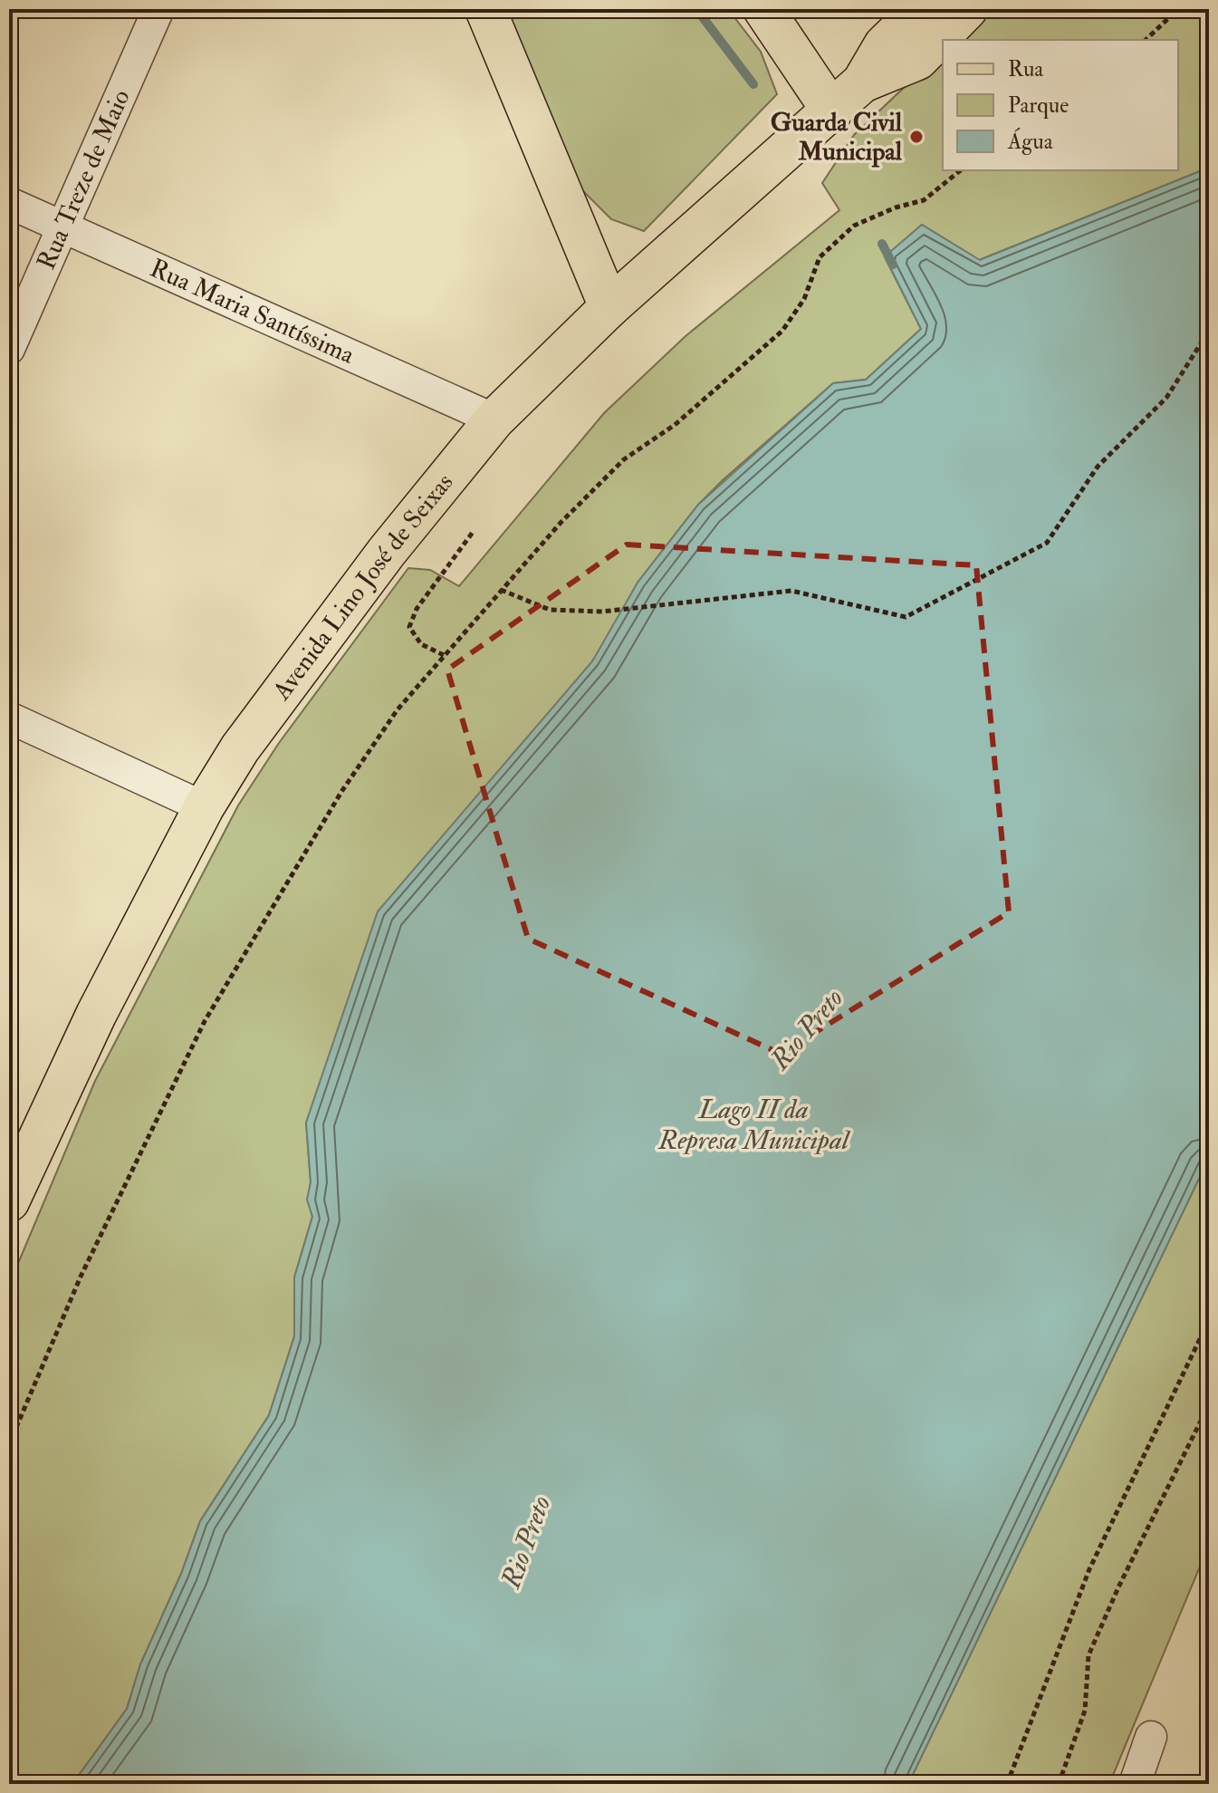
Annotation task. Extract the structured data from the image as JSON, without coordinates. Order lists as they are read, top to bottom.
{
  "streets": {
    "main road": ["Avenida Lino José de Seixas"],
    "street": ["Rua Treze de Maio", "Rua Maria Santíssima"]
  },
  "crossings": [
    ["Rua Treze de Maio", "Rua Maria Santíssima"],
    ["Rua Maria Santíssima", "Avenida Lino José de Seixas"]
  ],
  "water": ["Rio Preto", "Lago II da Represa Municipal"],
  "places": ["Guarda Civil Municipal"],
  "legend": ["Rua", "Parque", "Água"]
}
